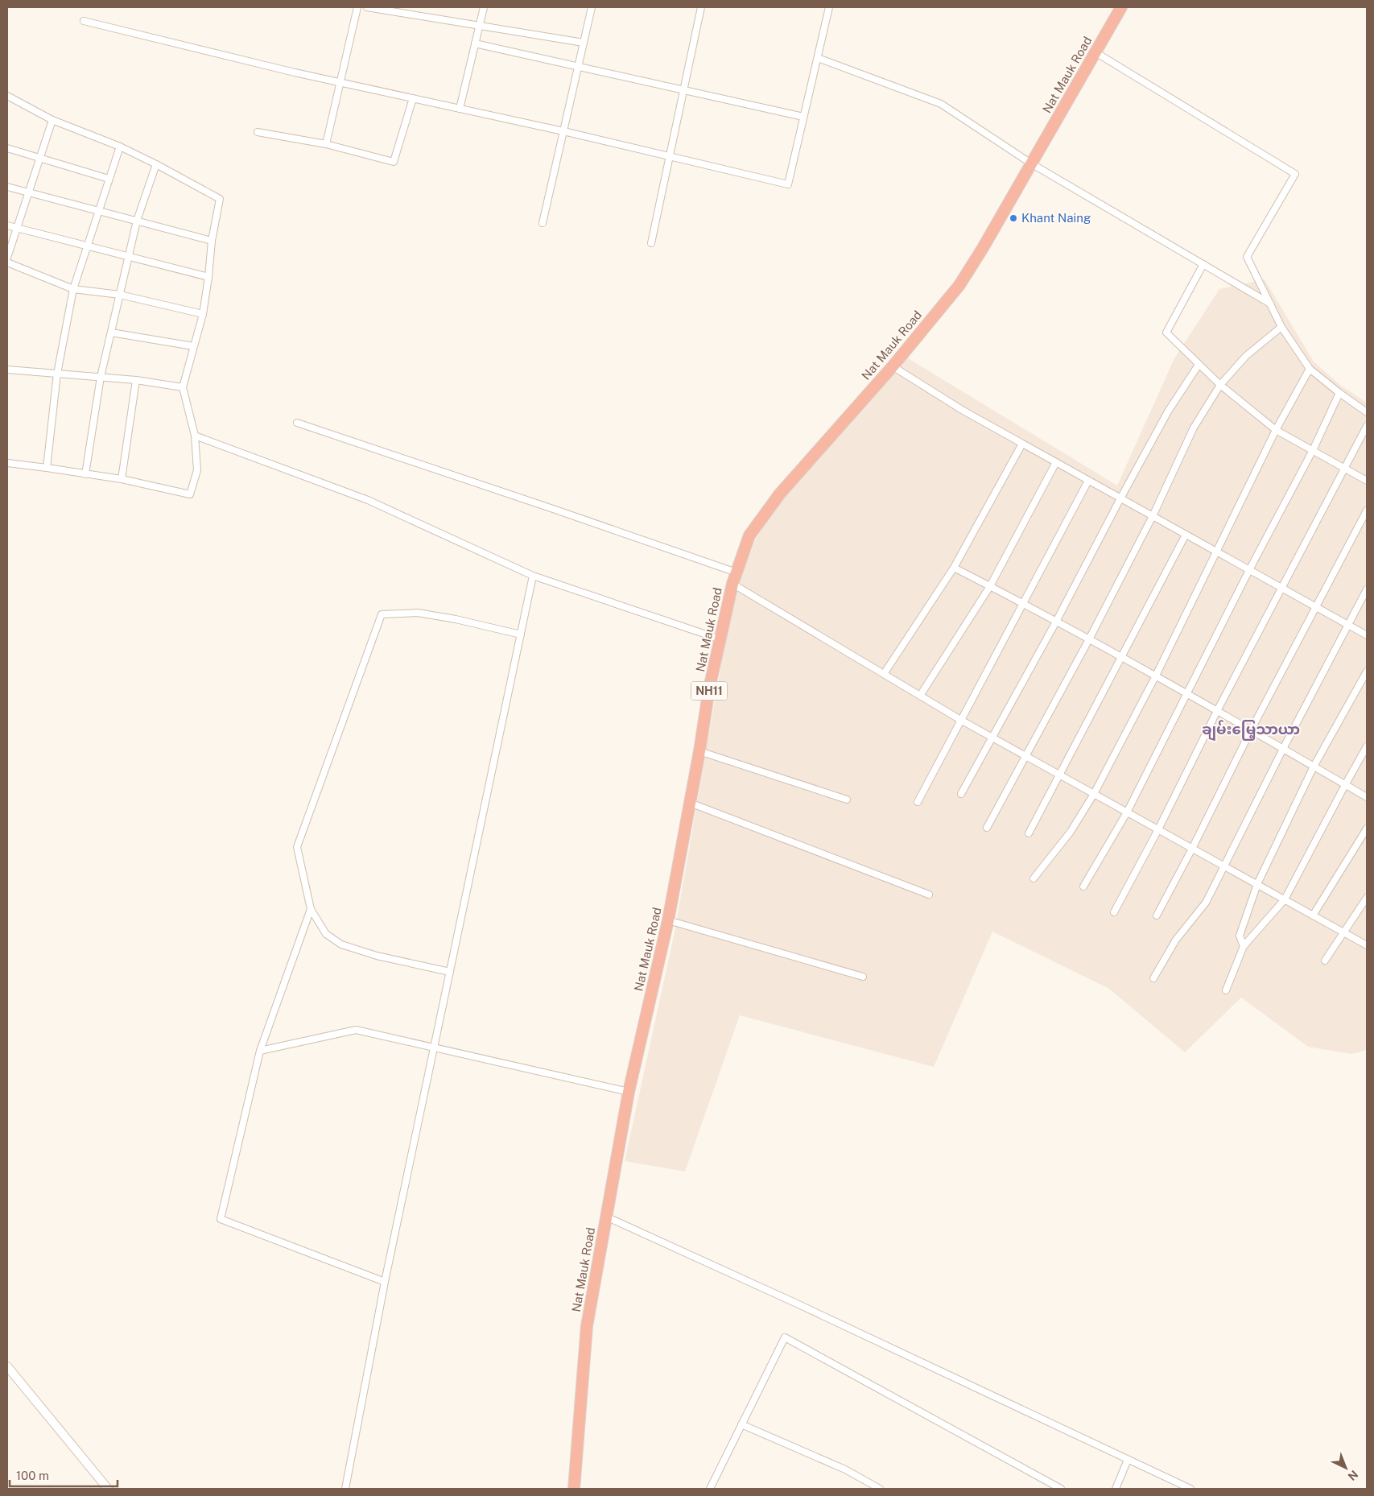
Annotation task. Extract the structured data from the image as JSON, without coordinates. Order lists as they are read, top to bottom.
{
  "streets": {
    "highway": ["Nat Mauk Road", "NH11"]
  },
  "districts": ["ချမ်းမြေ့သာယာ"],
  "places": ["Khant Naing"],
  "scale_bar": "100 m",
  "north": "bottom right"
}
